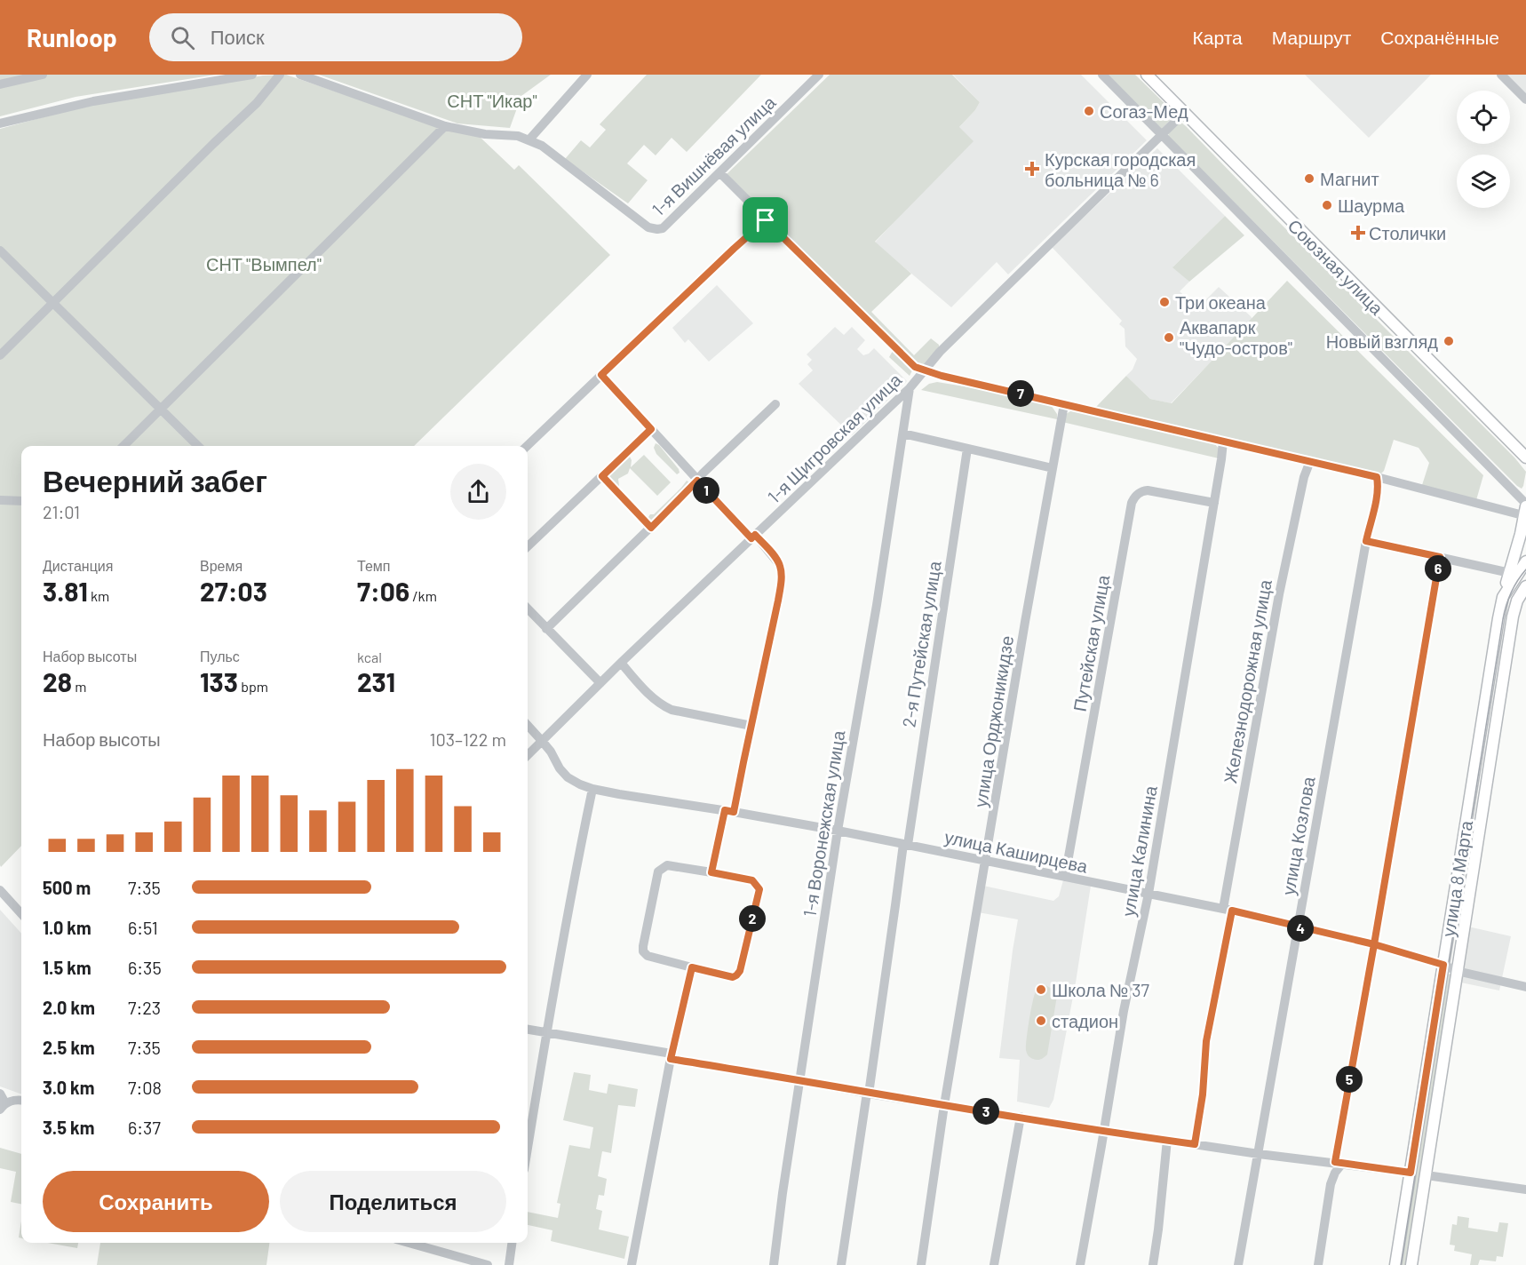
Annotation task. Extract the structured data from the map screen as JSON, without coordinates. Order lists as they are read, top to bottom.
{
  "streets": {
    "main road": ["Союзная улица", "улица 8 Марта"],
    "street": [
      "1-я Вишнёвая улица",
      "1-я Щигровская улица",
      "Путейская улица",
      "2-я Путейская улица",
      "Железнодорожная улица",
      "улица Орджоникидзе",
      "1-я Воронежская улица",
      "улица Козлова",
      "улица Каширцева",
      "улица Калинина"
    ]
  },
  "crossings": [
    ["Союзная улица", "1-я Щигровская улица"],
    ["1-я Щигровская улица", "1-я Воронежская улица"],
    ["1-я Щигровская улица", "улица Каширцева"],
    ["Путейская улица", "улица Каширцева"],
    ["Путейская улица", "улица Калинина"],
    ["2-я Путейская улица", "улица Каширцева"],
    ["Железнодорожная улица", "улица Каширцева"],
    ["улица Орджоникидзе", "улица Каширцева"],
    ["1-я Воронежская улица", "улица Каширцева"],
    ["улица Козлова", "улица Каширцева"],
    ["улица Каширцева", "улица Калинина"],
    ["улица Каширцева", "улица 8 Марта"]
  ],
  "parks": ["СНТ \"Икар\"", "СНТ \"Вымпел\""],
  "places": {
    "other": [
      "Согаз-Мед",
      "Магнит",
      "Шаурма",
      "Три океана",
      "Аквапарк \"Чудо-остров\"",
      "Новый взгляд",
      "Школа № 37",
      "стадион"
    ],
    "health": ["Курская городская больница № 6", "Столички"]
  },
  "page": {
    "header": "Runloop",
    "search": "Поиск",
    "nav": ["Карта", "Маршрут", "Сохранённые"],
    "pins": [
      "7",
      "1",
      "6",
      "2",
      "4",
      "5",
      "3"
    ],
    "heading": ["Вечерний забег", "21:01"],
    "stats": [
      ["Дистанция", "3.81 km"],
      ["Время", "27:03"],
      ["Темп", "7:06 /km"],
      ["Набор высоты", "28 m"],
      ["Пульс", "133 bpm"],
      ["kcal", "231"]
    ],
    "chart": ["Набор высоты", "103–122 m"],
    "list": [
      {
        "name": "500 m",
        "note": "7:35"
      },
      {
        "name": "1.0 km",
        "note": "6:51"
      },
      {
        "name": "1.5 km",
        "note": "6:35"
      },
      {
        "name": "2.0 km",
        "note": "7:23"
      },
      {
        "name": "2.5 km",
        "note": "7:35"
      },
      {
        "name": "3.0 km",
        "note": "7:08"
      },
      {
        "name": "3.5 km",
        "note": "6:37"
      }
    ],
    "buttons": ["Сохранить", "Поделиться"]
  }
}
